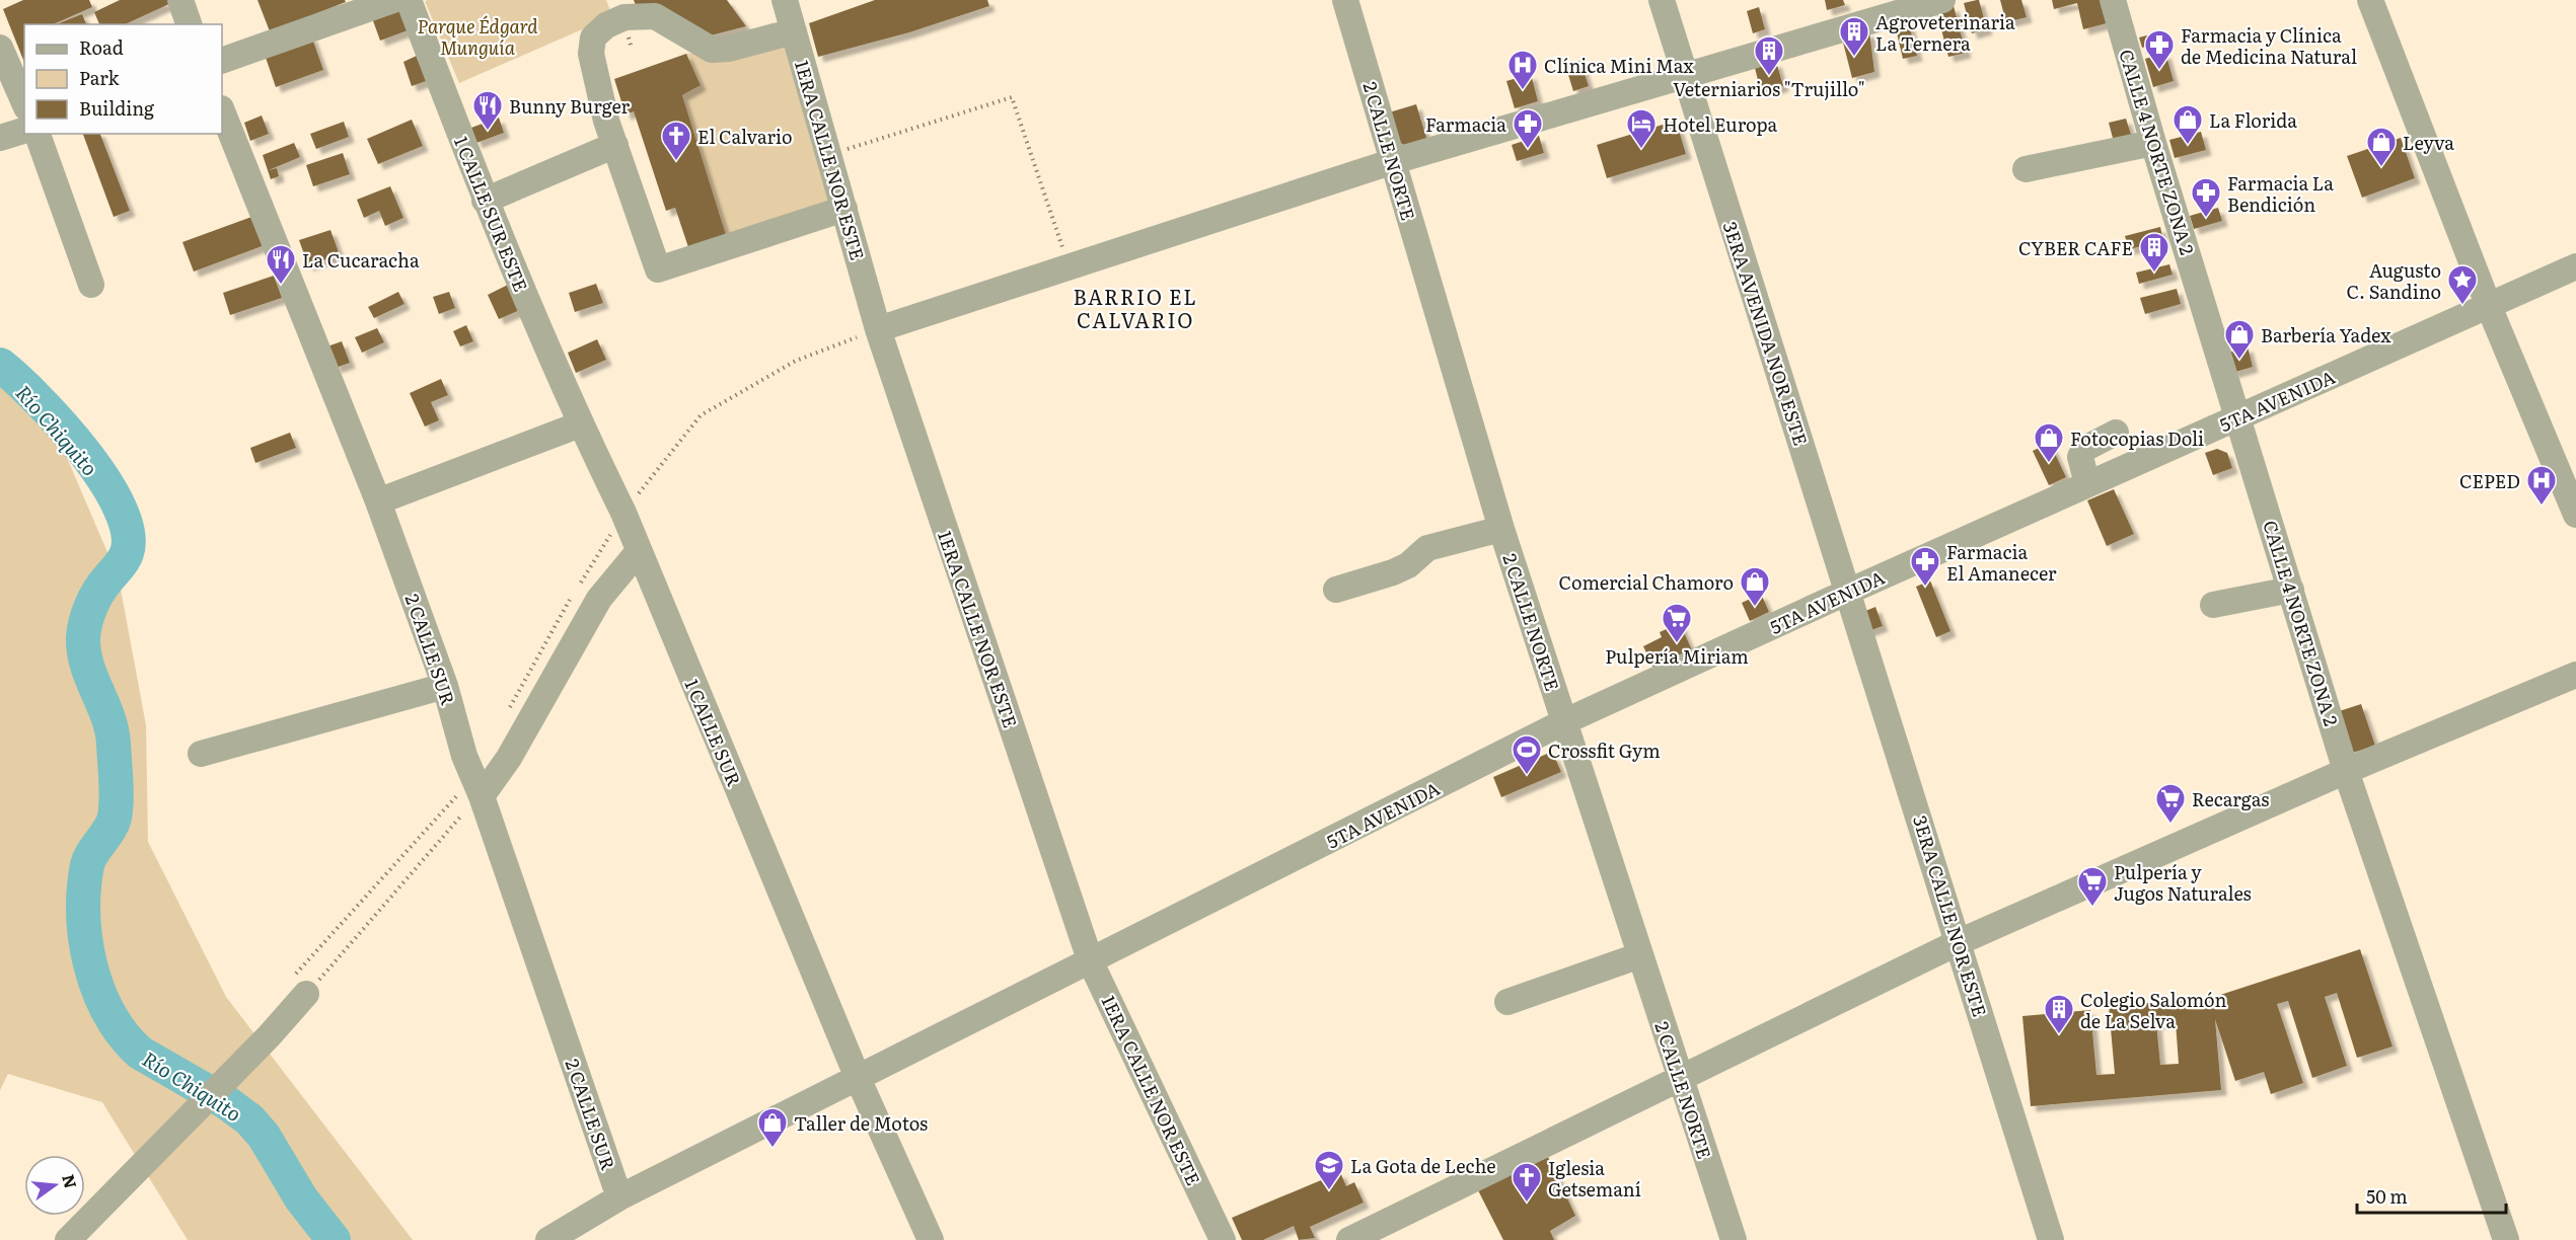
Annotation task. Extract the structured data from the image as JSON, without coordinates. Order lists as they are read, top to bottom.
{
  "streets": {
    "street": [
      "2 CALLE NORTE",
      "CALLE 4 NORTE ZONA 2",
      "1ERA CALLE NOR ESTE",
      "1 CALLE SUR ESTE",
      "3ERA AVENIDA NOR ESTE",
      "5TA AVENIDA",
      "2 CALLE SUR",
      "1 CALLE SUR",
      "3ERA CALLE NOR ESTE"
    ]
  },
  "crossings": [
    ["2 CALLE NORTE", "5TA AVENIDA"],
    ["CALLE 4 NORTE ZONA 2", "5TA AVENIDA"],
    ["1ERA CALLE NOR ESTE", "5TA AVENIDA"],
    ["1 CALLE SUR ESTE", "1 CALLE SUR"],
    ["3ERA AVENIDA NOR ESTE", "5TA AVENIDA"],
    ["3ERA AVENIDA NOR ESTE", "3ERA CALLE NOR ESTE"],
    ["5TA AVENIDA", "2 CALLE SUR"],
    ["5TA AVENIDA", "1 CALLE SUR"],
    ["5TA AVENIDA", "3ERA CALLE NOR ESTE"]
  ],
  "districts": ["BARRIO EL CALVARIO"],
  "water": ["Río Chiquito"],
  "parks": ["Parque Édgard Munguía"],
  "places": {
    "building": [
      "Agroveterinaria La Ternera",
      "Veterniarios \"Trujillo\"",
      "CYBER CAFE",
      "Colegio Salomón de La Selva"
    ],
    "pharmacy": [
      "Farmacia y Clínica de Medicina Natural",
      "Farmacia",
      "Farmacia La Bendición",
      "Farmacia El Amanecer"
    ],
    "hospital": ["Clínica Mini Max", "CEPED"],
    "restaurant": ["Bunny Burger", "La Cucaracha"],
    "shop": [
      "La Florida",
      "Leyva",
      "Barbería Yadex",
      "Fotocopias Doli",
      "Comercial Chamoro",
      "Taller de Motos"
    ],
    "hotel": ["Hotel Europa"],
    "church": ["El Calvario", "Iglesia Getsemaní"],
    "place": ["Augusto C. Sandino"],
    "supermarket": ["Pulpería Miriam", "Recargas", "Pulpería y Jugos Naturales"],
    "sports": ["Crossfit Gym"],
    "school or university": ["La Gota de Leche"]
  },
  "legend": ["Road", "Park", "Building"],
  "scale_bar": "50 m",
  "north": "right"
}
